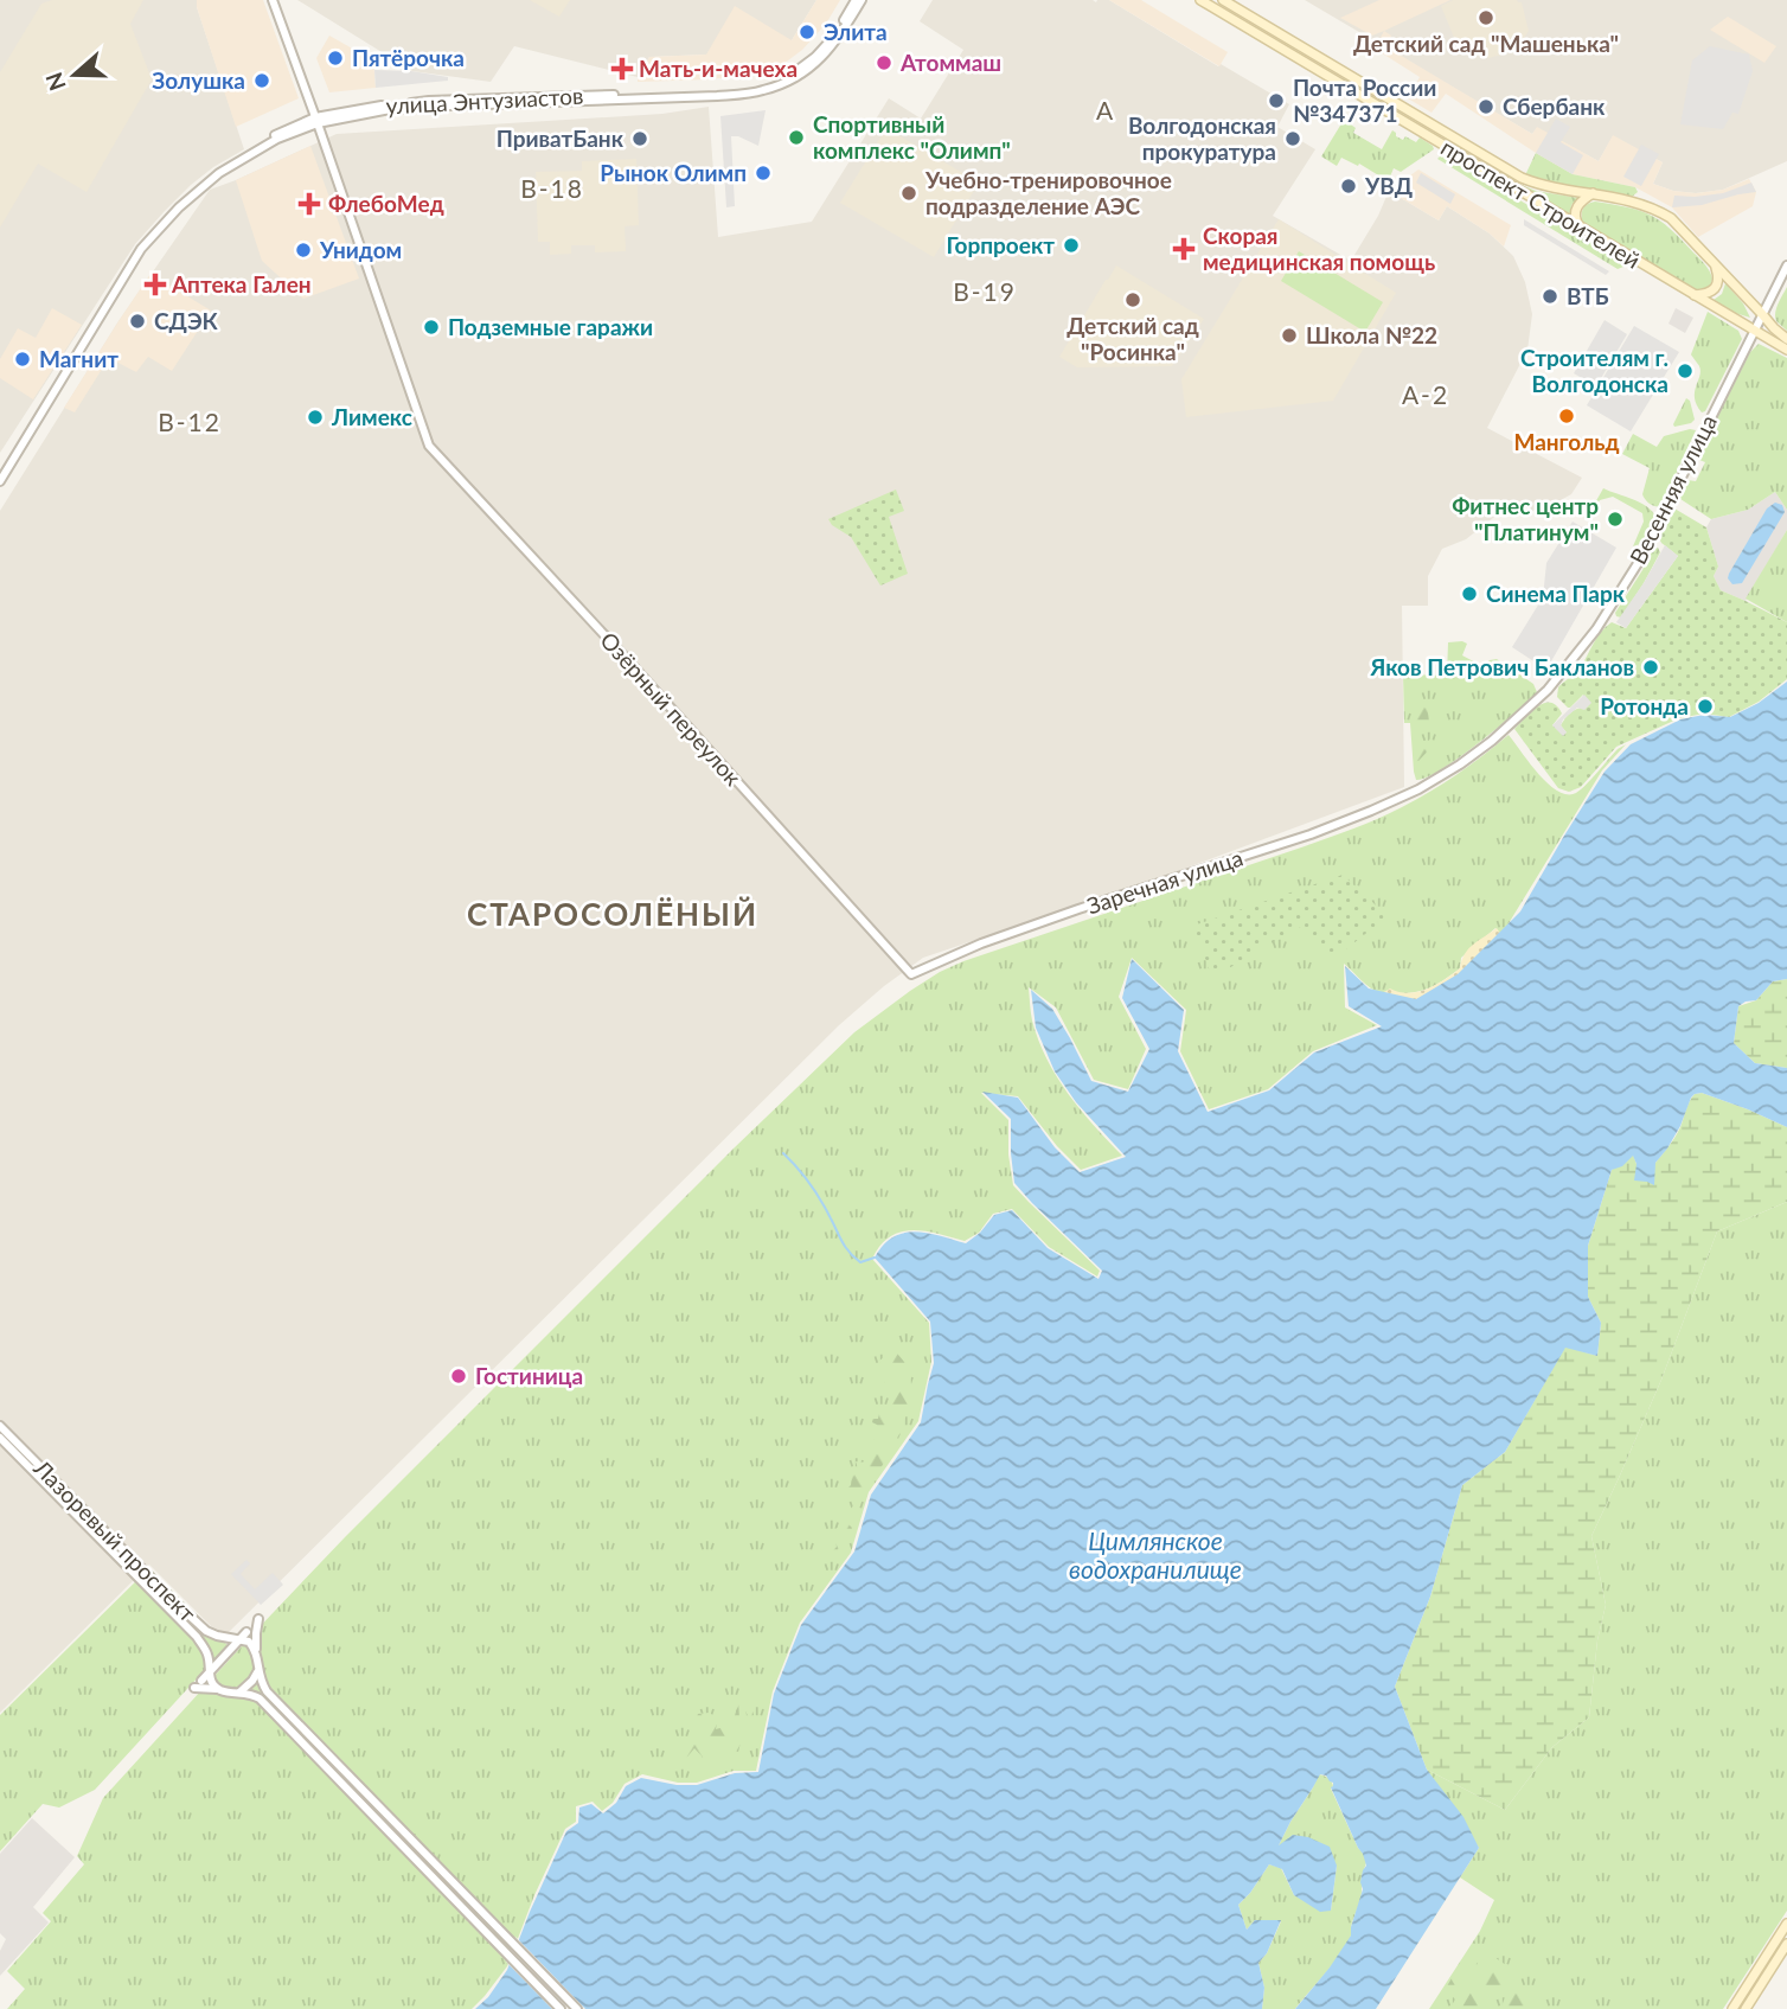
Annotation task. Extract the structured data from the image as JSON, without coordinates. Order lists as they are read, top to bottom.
{
  "streets": {
    "main road": ["проспект Строителей"],
    "street": [
      "улица Энтузиастов",
      "Весенняя улица",
      "Озёрный переулок",
      "Заречная улица",
      "Лазоревый проспект"
    ]
  },
  "crossings": [
    ["улица Энтузиастов", "Озёрный переулок"],
    ["проспект Строителей", "Весенняя улица"],
    ["Весенняя улица", "Заречная улица"],
    ["Озёрный переулок", "Заречная улица"]
  ],
  "districts": [
    "А",
    "В-18",
    "В-19",
    "А-2",
    "В-12",
    "СТАРОCОЛЁНЫЙ"
  ],
  "water": ["Цимлянское водохранилище"],
  "places": {
    "other": [
      "Детский сад \"Машенька\"",
      "Элита",
      "Пятёрочка",
      "Атоммаш",
      "Золушка",
      "Почта России №347371",
      "Сбербанк",
      "Спортивный комплекс \"Олимп\"",
      "ПриватБанк",
      "Волгодонская прокуратура",
      "Рынок Олимп",
      "УВД",
      "Учебно-тренировочное подразделение АЭС",
      "Горпроект",
      "Унидом",
      "ВТБ",
      "Детский сад \"Росинка\"",
      "СДЭК",
      "Подземные гаражи",
      "Школа №22",
      "Магнит",
      "Строителям г. Волгодонска",
      "Мангольд",
      "Лимекс",
      "Фитнес центр \"Платинум\"",
      "Синема Парк",
      "Яков Петрович Бакланов",
      "Ротонда",
      "Гостиница"
    ],
    "health": [
      "Мать-и-мачеха",
      "ФлебоМед",
      "Скорая медицинская помощь",
      "Аптека Гален"
    ]
  },
  "north": "left"
}
